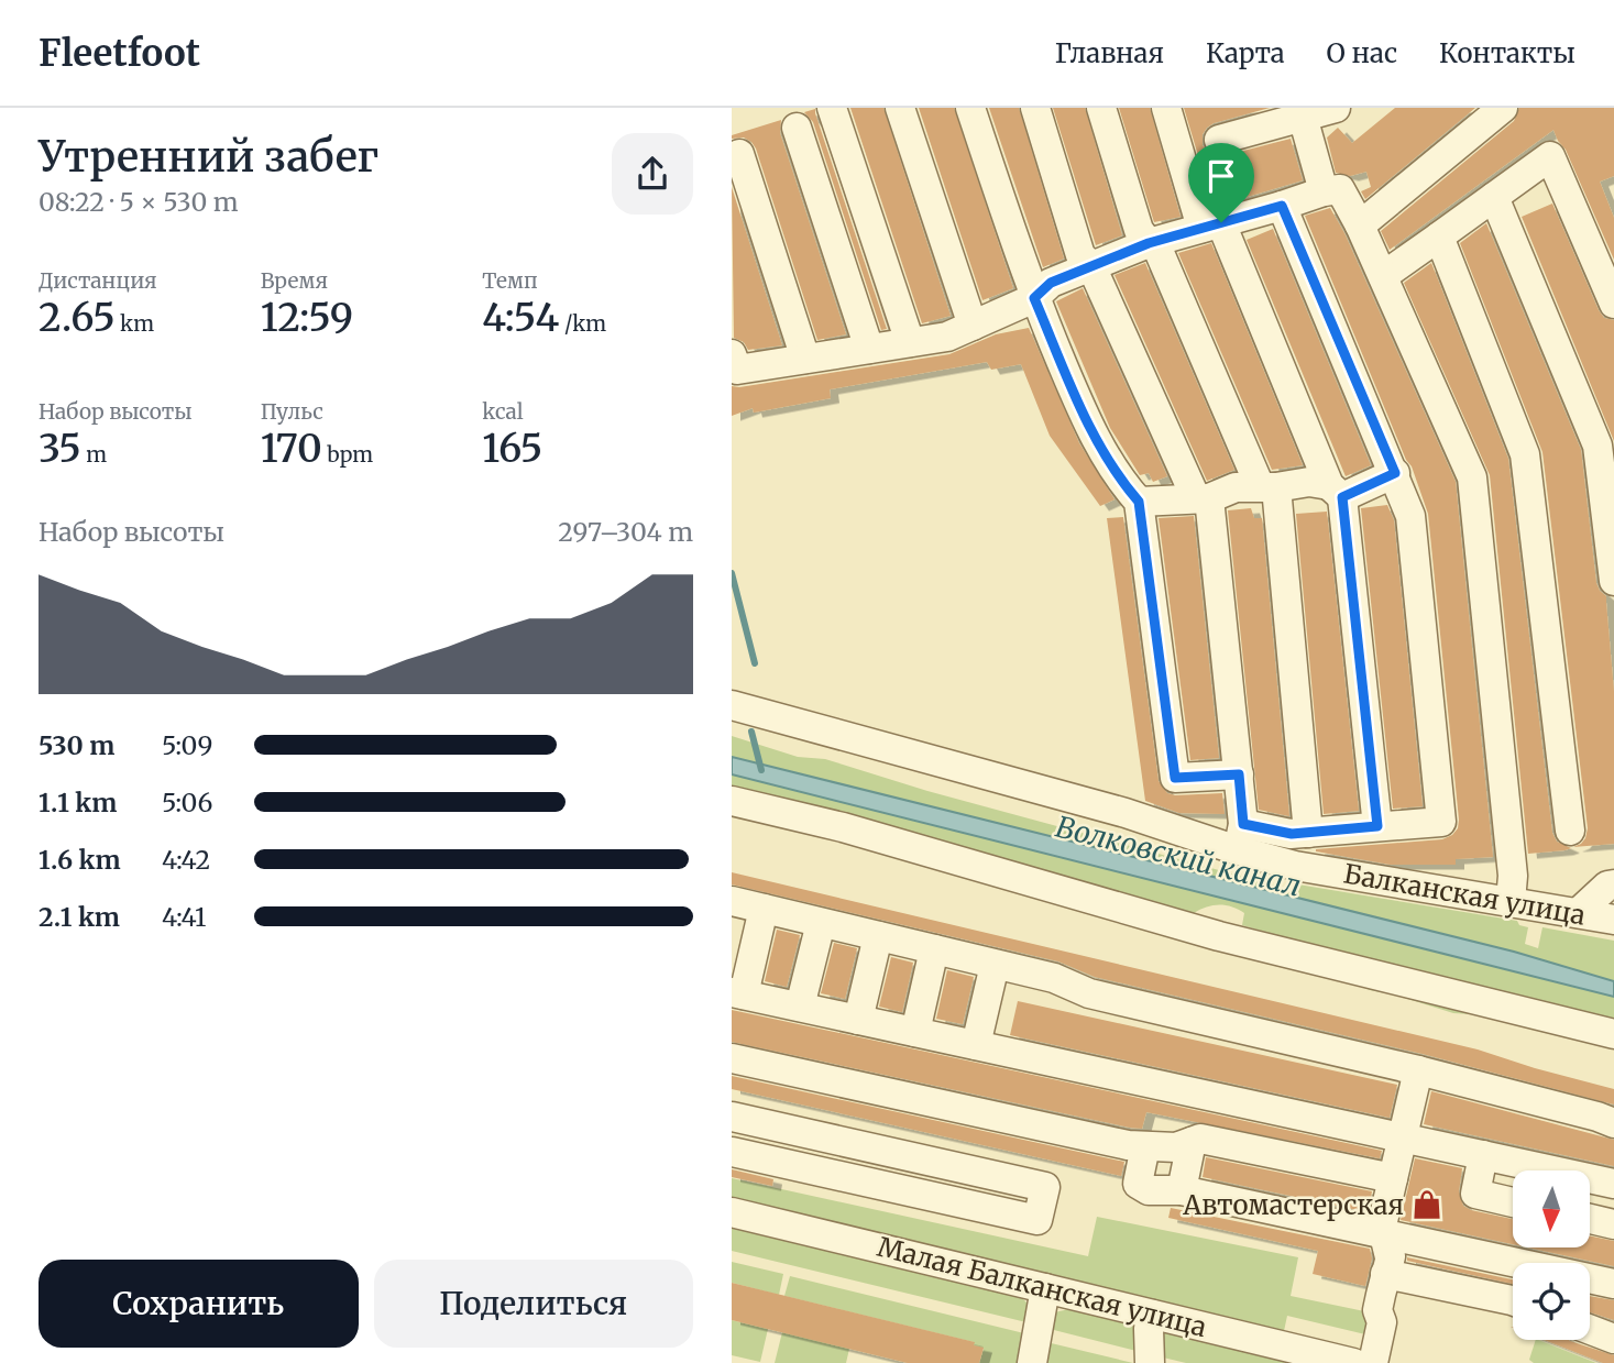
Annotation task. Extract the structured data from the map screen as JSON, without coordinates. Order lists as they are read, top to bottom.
{
  "streets": {
    "street": ["Балканская улица", "Малая Балканская улица"]
  },
  "water": ["Волковский канал"],
  "places": {
    "shop": ["Автомастерская"]
  },
  "north": "bottom",
  "page": {
    "header": "Fleetfoot",
    "nav": [
      "Главная",
      "Карта",
      "О нас",
      "Контакты"
    ],
    "heading": ["Утренний забег", "08:22 · 5 × 530 m"],
    "stats": [
      ["Дистанция", "2.65 km"],
      ["Время", "12:59"],
      ["Темп", "4:54 /km"],
      ["Набор высоты", "35 m"],
      ["Пульс", "170 bpm"],
      ["kcal", "165"]
    ],
    "chart": ["Набор высоты", "297–304 m"],
    "list": [
      {
        "name": "530 m",
        "note": "5:09"
      },
      {
        "name": "1.1 km",
        "note": "5:06"
      },
      {
        "name": "1.6 km",
        "note": "4:42"
      },
      {
        "name": "2.1 km",
        "note": "4:41"
      }
    ],
    "buttons": ["Сохранить", "Поделиться"]
  }
}
